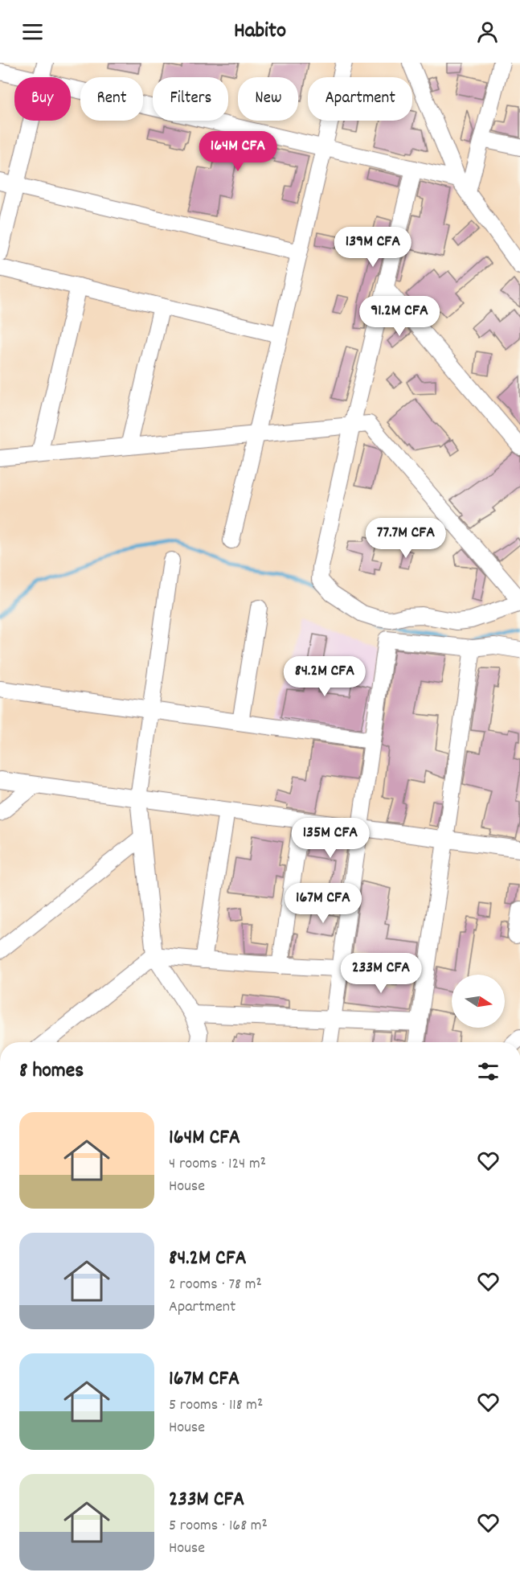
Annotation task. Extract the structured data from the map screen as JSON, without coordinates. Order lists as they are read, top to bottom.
{
  "north": "right",
  "page": {
    "header": "Habito",
    "chip": [
      "Buy",
      "Rent",
      "Filters",
      "New",
      "Apartment"
    ],
    "price": [
      "164M CFA",
      "139M CFA",
      "91.2M CFA",
      "77.7M CFA",
      "84.2M CFA",
      "135M CFA",
      "167M CFA",
      "233M CFA"
    ],
    "heading": "8 homes",
    "list": [
      {
        "name": "164M CFA",
        "note": "4 rooms · 124 m² · House"
      },
      {
        "name": "84.2M CFA",
        "note": "2 rooms · 78 m² · Apartment"
      },
      {
        "name": "167M CFA",
        "note": "5 rooms · 118 m² · House"
      },
      {
        "name": "233M CFA",
        "note": "5 rooms · 168 m² · House"
      }
    ]
  }
}
